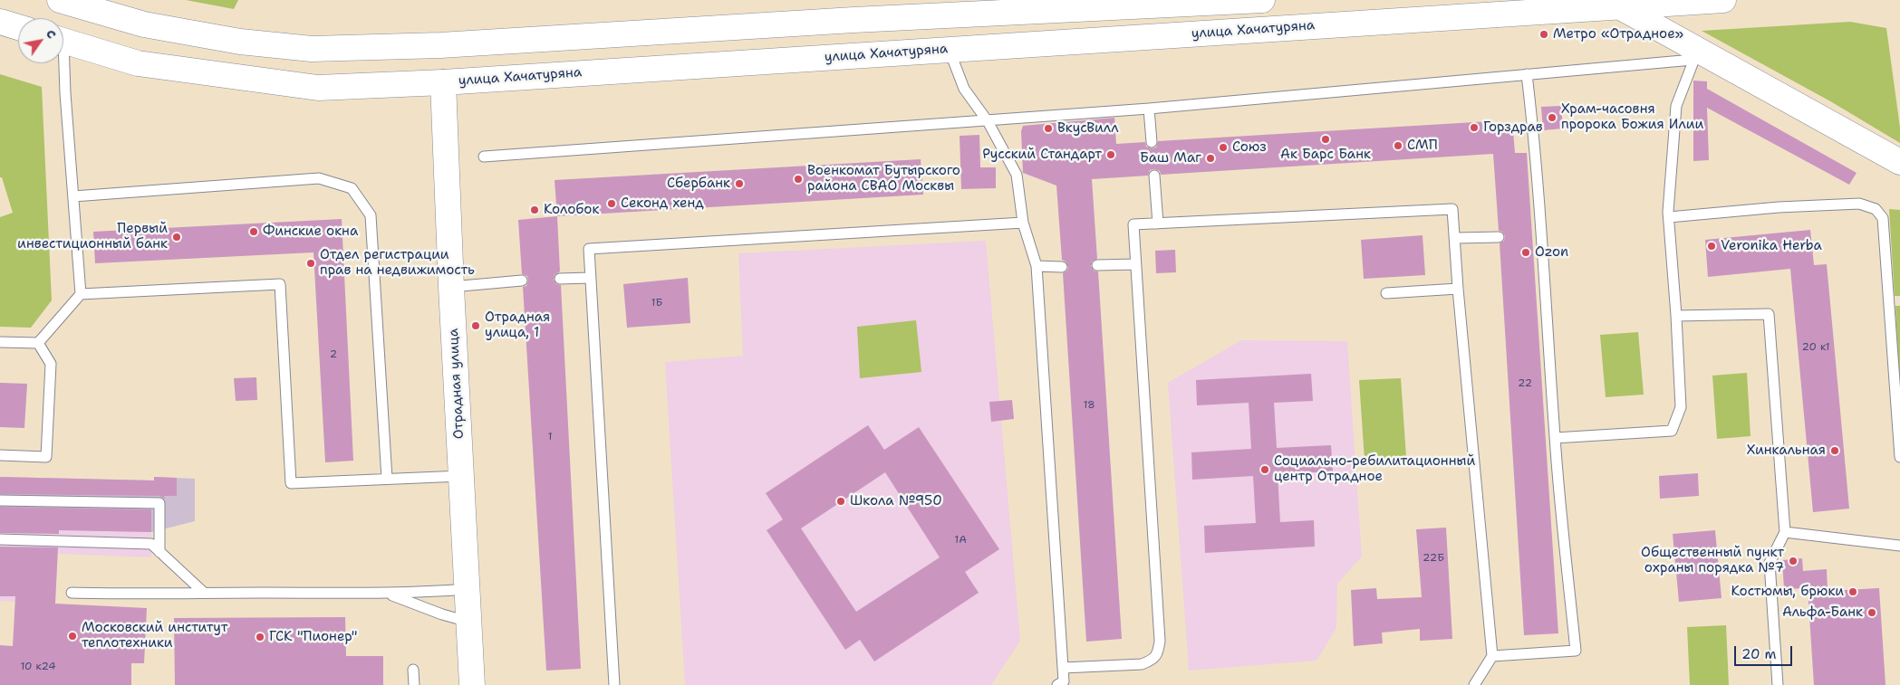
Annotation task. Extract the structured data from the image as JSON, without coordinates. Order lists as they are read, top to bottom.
{
  "streets": {
    "main road": ["улица Хачатуряна", "Отрадная улица"]
  },
  "crossings": [
    ["улица Хачатуряна", "Отрадная улица"]
  ],
  "places": [
    "Метро «Отрадное»",
    "Храм-часовня пророка Божия Илии",
    "Горздрав",
    "ВкусВилл",
    "Ак Барс Банк",
    "СМП",
    "Союз",
    "Русский Стандарт",
    "Баш Маг",
    "Военкомат Бутырского района СВАО Москвы",
    "Сбербанк",
    "Секонд хенд",
    "Колобок",
    "Финские окна",
    "Первый инвестиционный банк",
    "Veronika Herba",
    "Ozon",
    "Отдел регистрации прав на недвижимость",
    "Отрадная улица, 1",
    "Хинкальная",
    "Социально-ребилитационный центр Отрадное",
    "Школа №950",
    "Общественный пункт охраны порядка №7",
    "Костюмы, брюки",
    "Альфа-Банк",
    "Московский институт теплотехники",
    "ГСК \"Пионер\""
  ],
  "house_numbers": [
    "1Б",
    "20 к1",
    "2",
    "22",
    "18",
    "1",
    "1А",
    "22Б",
    "10 к24"
  ],
  "scale_bar": "20 m",
  "north": "top right"
}
